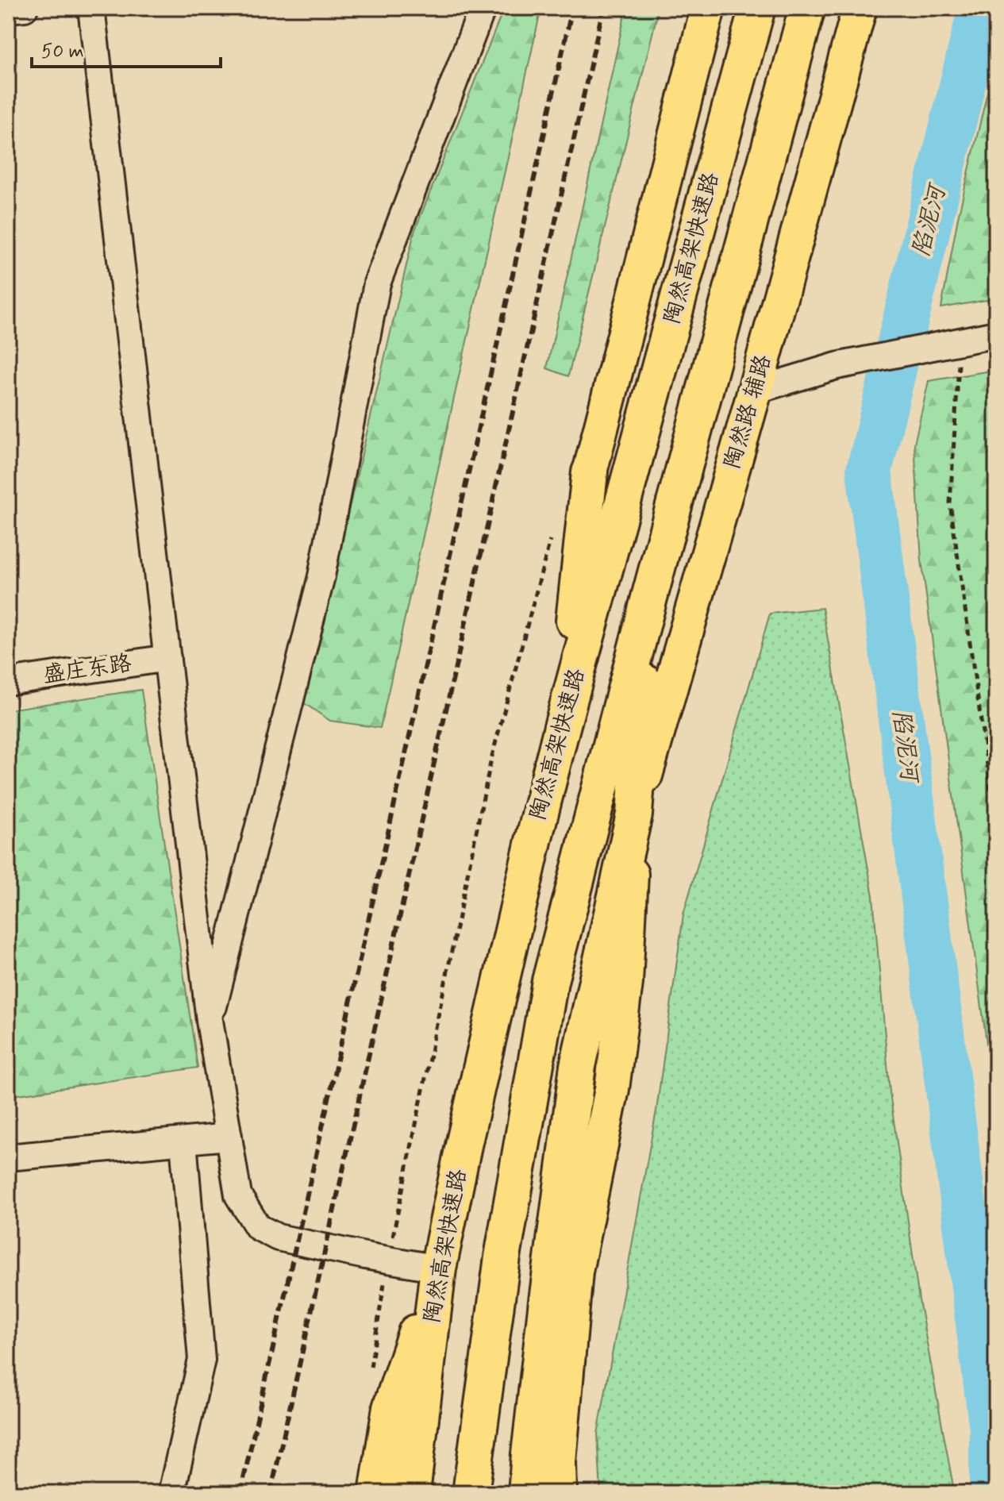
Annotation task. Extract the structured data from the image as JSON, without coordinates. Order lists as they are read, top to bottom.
{
  "streets": {
    "highway": ["陶然高架快速路"],
    "main road": ["陶然路 辅路"],
    "street": ["盛庄东路"]
  },
  "water": ["陷泥河"],
  "scale_bar": "50 m"
}
